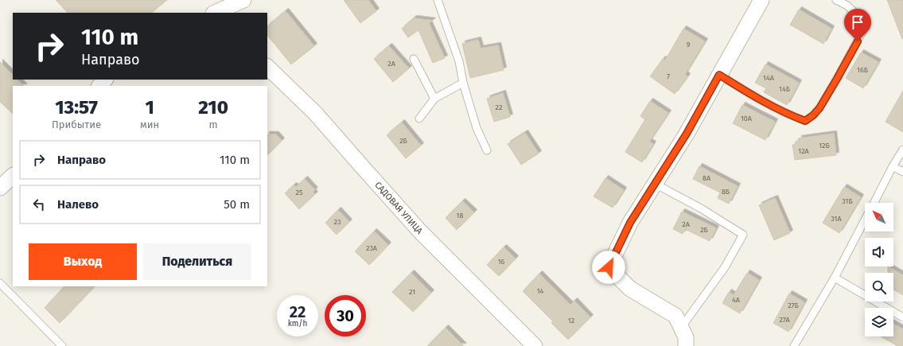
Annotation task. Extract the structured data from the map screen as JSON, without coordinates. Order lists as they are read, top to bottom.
{
  "streets": {
    "street": ["САДОВАЯ УЛИЦА"]
  },
  "house_numbers": [
    "9",
    "2А",
    "16Б",
    "7",
    "14А",
    "14Б",
    "22",
    "10А",
    "2Б",
    "12Б",
    "12А",
    "8А",
    "8Б",
    "25",
    "31Б",
    "18",
    "31A",
    "23",
    "2А",
    "2Б",
    "23А",
    "16",
    "14",
    "21",
    "4А",
    "27Б",
    "27А",
    "12"
  ],
  "north": "top left",
  "page": {
    "turn": ["110 m", "Направо"],
    "eta": [
      "13:57",
      "Прибытие",
      "1",
      "мин",
      "210",
      "m"
    ],
    "list": [
      {
        "name": "Направо",
        "value": "110 m"
      },
      {
        "name": "Налево",
        "value": "50 m"
      }
    ],
    "buttons": ["Выход", "Поделиться"],
    "speed": "22 km/h",
    "limit": "30"
  }
}
